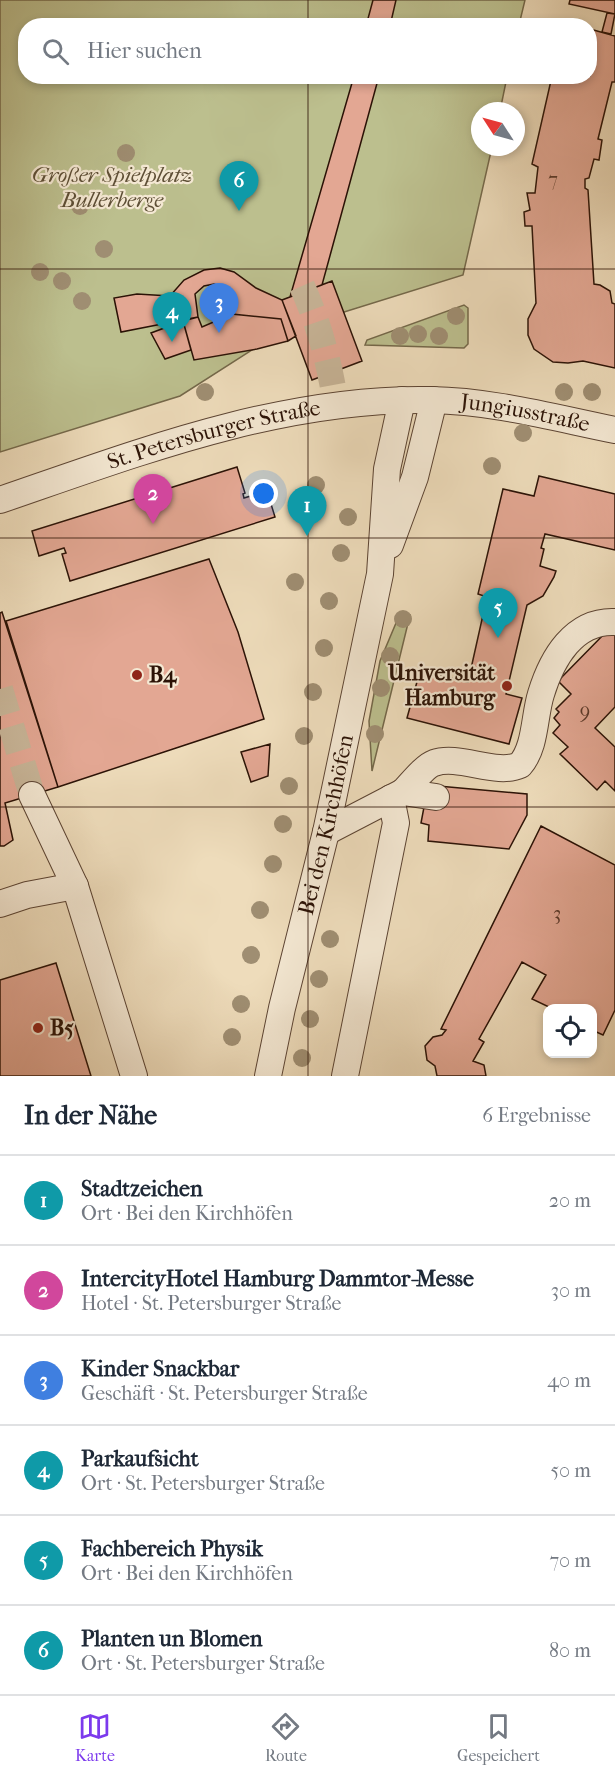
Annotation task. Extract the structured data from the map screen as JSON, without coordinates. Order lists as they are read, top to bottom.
{
  "streets": {
    "street": ["Jungiusstraße", "St. Petersburger Straße", "Bei den Kirchhöfen"]
  },
  "crossings": [
    ["Jungiusstraße", "St. Petersburger Straße"],
    ["Jungiusstraße", "Bei den Kirchhöfen"],
    ["St. Petersburger Straße", "Bei den Kirchhöfen"]
  ],
  "parks": ["Großer Spielplatz Bullerberge"],
  "places": ["B4", "Universität Hamburg", "B5"],
  "house_numbers": ["7", "9", "3"],
  "north": "top left",
  "page": {
    "search": "Hier suchen",
    "pins": [
      "6",
      "3",
      "4",
      "2",
      "1",
      "5"
    ],
    "heading": ["In der Nähe", "6 Ergebnisse"],
    "list": [
      {
        "mark": "1",
        "name": "Stadtzeichen",
        "note": "Ort · Bei den Kirchhöfen",
        "value": "20 m"
      },
      {
        "mark": "2",
        "name": "IntercityHotel Hamburg Dammtor-Messe",
        "note": "Hotel · St. Petersburger Straße",
        "value": "30 m"
      },
      {
        "mark": "3",
        "name": "Kinder Snackbar",
        "note": "Geschäft · St. Petersburger Straße",
        "value": "40 m"
      },
      {
        "mark": "4",
        "name": "Parkaufsicht",
        "note": "Ort · St. Petersburger Straße",
        "value": "50 m"
      },
      {
        "mark": "5",
        "name": "Fachbereich Physik",
        "note": "Ort · Bei den Kirchhöfen",
        "value": "70 m"
      },
      {
        "mark": "6",
        "name": "Planten un Blomen",
        "note": "Ort · St. Petersburger Straße",
        "value": "80 m"
      }
    ],
    "nav": ["Karte", "Route", "Gespeichert"]
  }
}
